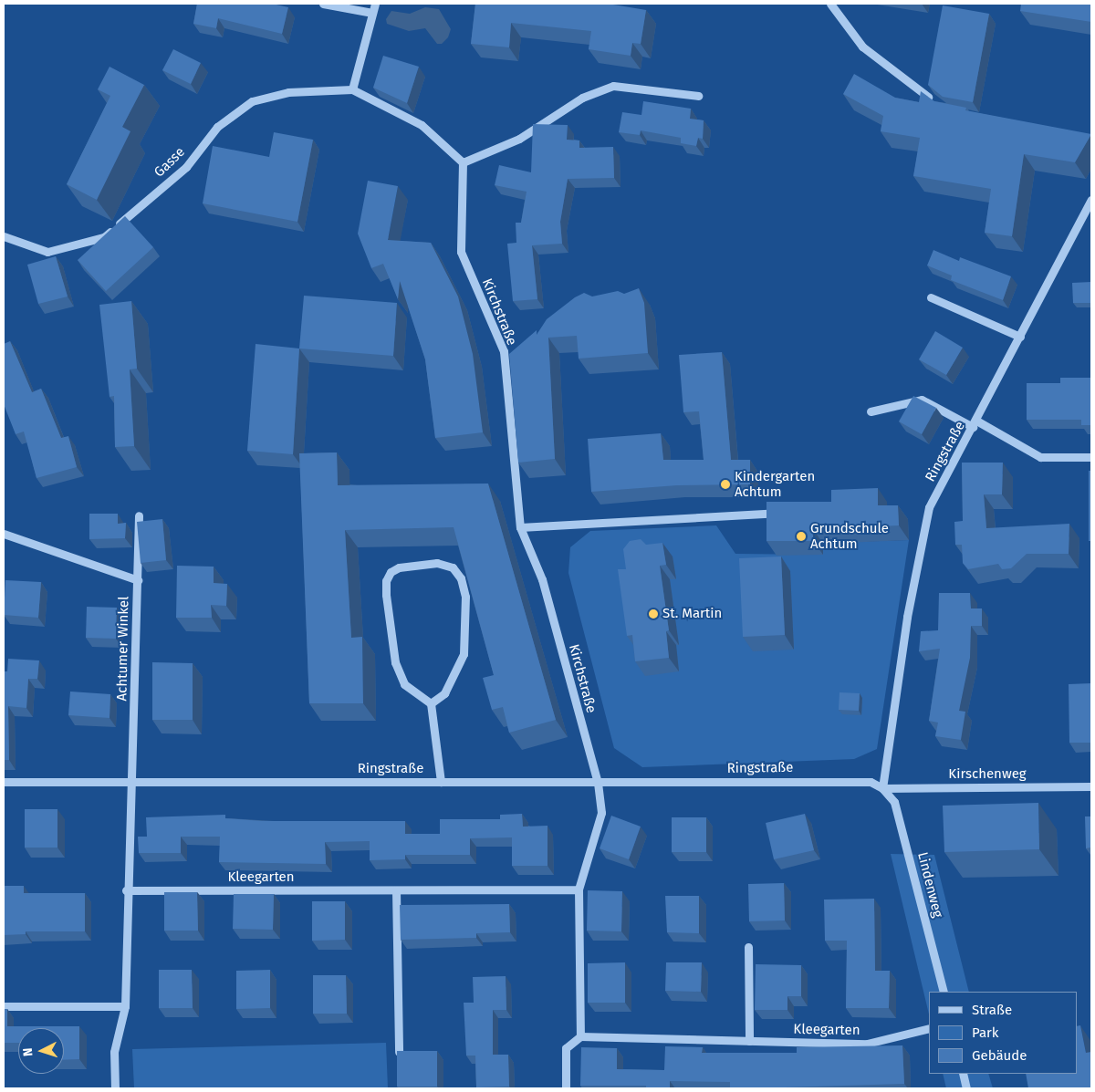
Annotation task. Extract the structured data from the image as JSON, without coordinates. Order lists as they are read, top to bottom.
{
  "streets": {
    "street": [
      "Gasse",
      "Kirchstraße",
      "Ringstraße",
      "Achtumer Winkel",
      "Kirschenweg",
      "Kleegarten",
      "Lindenweg"
    ]
  },
  "crossings": [
    ["Kirchstraße", "Ringstraße"],
    ["Kirchstraße", "Kleegarten"],
    ["Ringstraße", "Achtumer Winkel"],
    ["Ringstraße", "Kirschenweg"],
    ["Ringstraße", "Lindenweg"],
    ["Kirschenweg", "Lindenweg"]
  ],
  "places": ["Kindergarten Achtum", "Grundschule Achtum", "St. Martin"],
  "legend": ["Straße", "Park", "Gebäude"],
  "north": "left"
}
